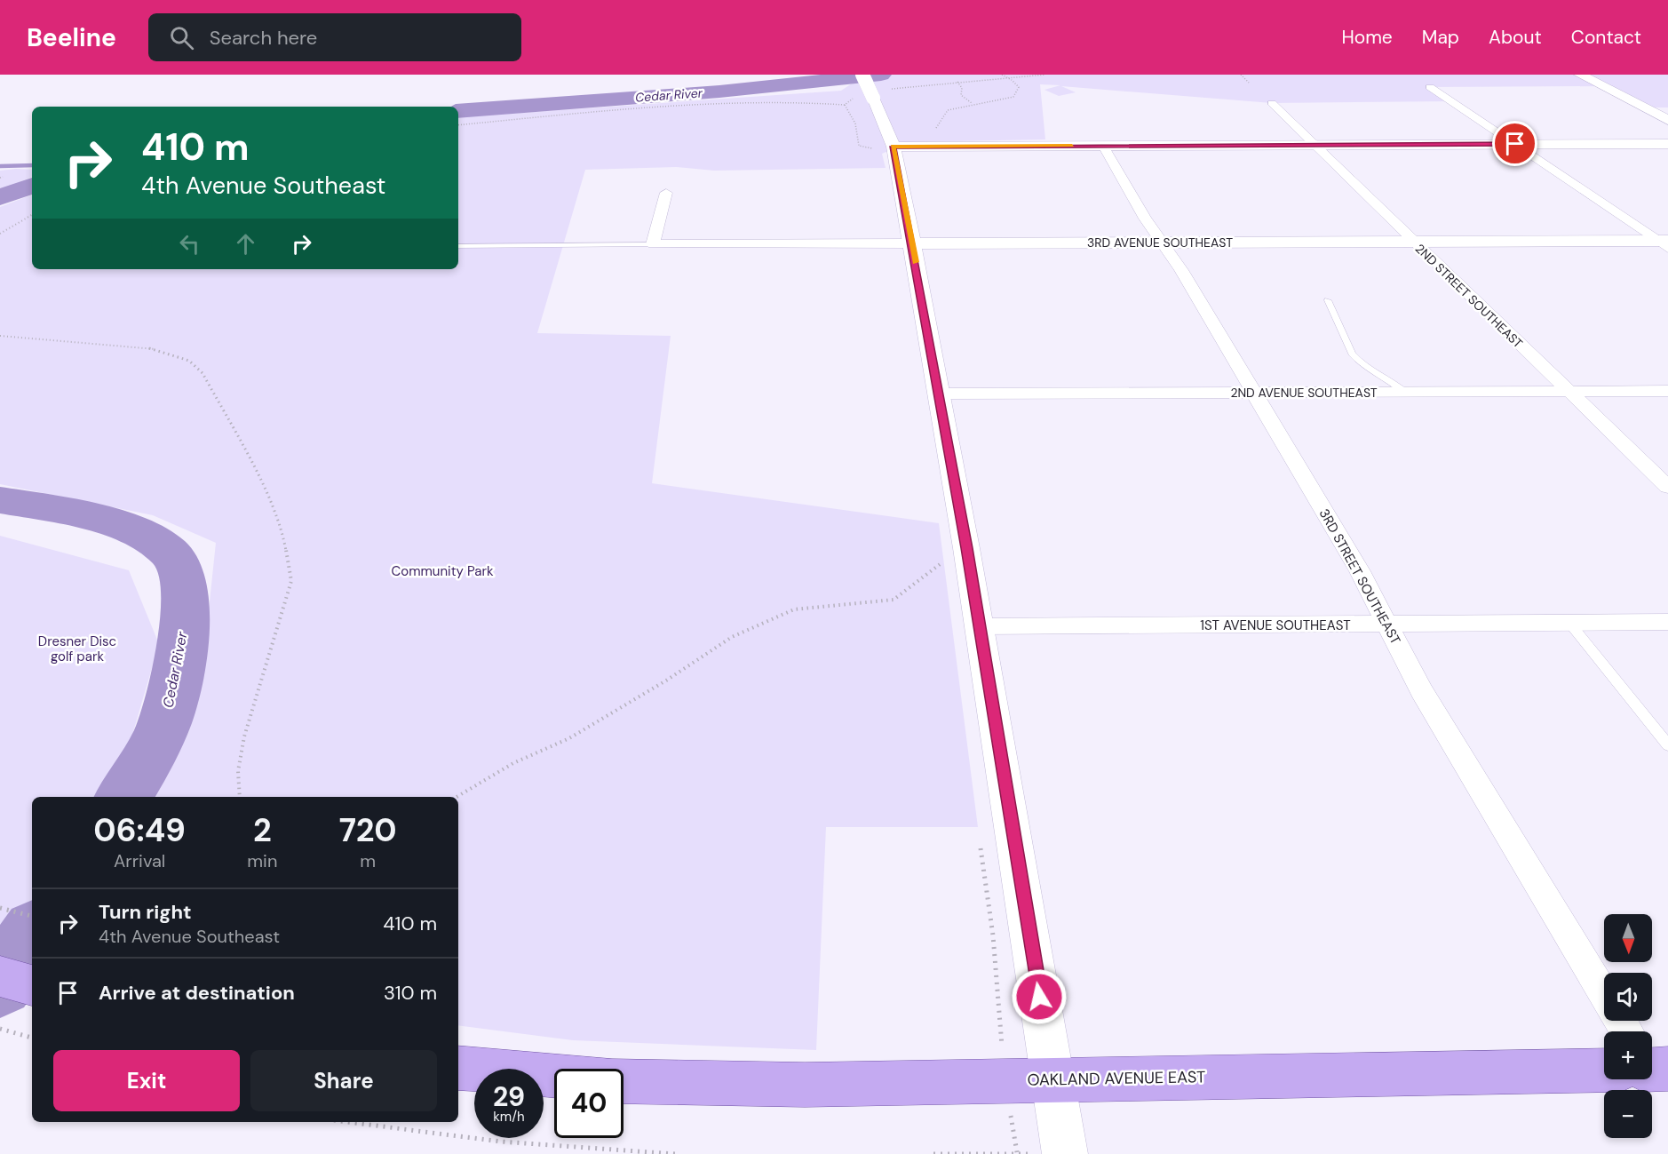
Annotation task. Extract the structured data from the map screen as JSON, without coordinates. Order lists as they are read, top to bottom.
{
  "streets": {
    "main road": ["OAKLAND AVENUE EAST"],
    "street": [
      "3RD AVENUE SOUTHEAST",
      "2ND STREET SOUTHEAST",
      "2ND AVENUE SOUTHEAST",
      "3RD STREET SOUTHEAST",
      "1ST AVENUE SOUTHEAST"
    ]
  },
  "crossings": [
    ["3RD AVENUE SOUTHEAST", "2ND STREET SOUTHEAST"],
    ["3RD AVENUE SOUTHEAST", "3RD STREET SOUTHEAST"],
    ["2ND STREET SOUTHEAST", "2ND AVENUE SOUTHEAST"],
    ["2ND AVENUE SOUTHEAST", "3RD STREET SOUTHEAST"],
    ["3RD STREET SOUTHEAST", "1ST AVENUE SOUTHEAST"]
  ],
  "water": ["Cedar River"],
  "parks": ["Community Park", "Dresner Disc golf park"],
  "north": "bottom",
  "page": {
    "header": "Beeline",
    "search": "Search here",
    "nav": [
      "Home",
      "Map",
      "About",
      "Contact"
    ],
    "turn": ["410 m", "4th Avenue Southeast"],
    "eta": [
      "06:49",
      "Arrival",
      "2",
      "min",
      "720",
      "m"
    ],
    "list": [
      {
        "name": "Turn right",
        "note": "4th Avenue Southeast",
        "value": "410 m"
      },
      {
        "name": "Arrive at destination",
        "value": "310 m"
      }
    ],
    "map_buttons": ["+", "−"],
    "buttons": ["Exit", "Share"],
    "speed": "29 km/h",
    "limit": "40"
  }
}
